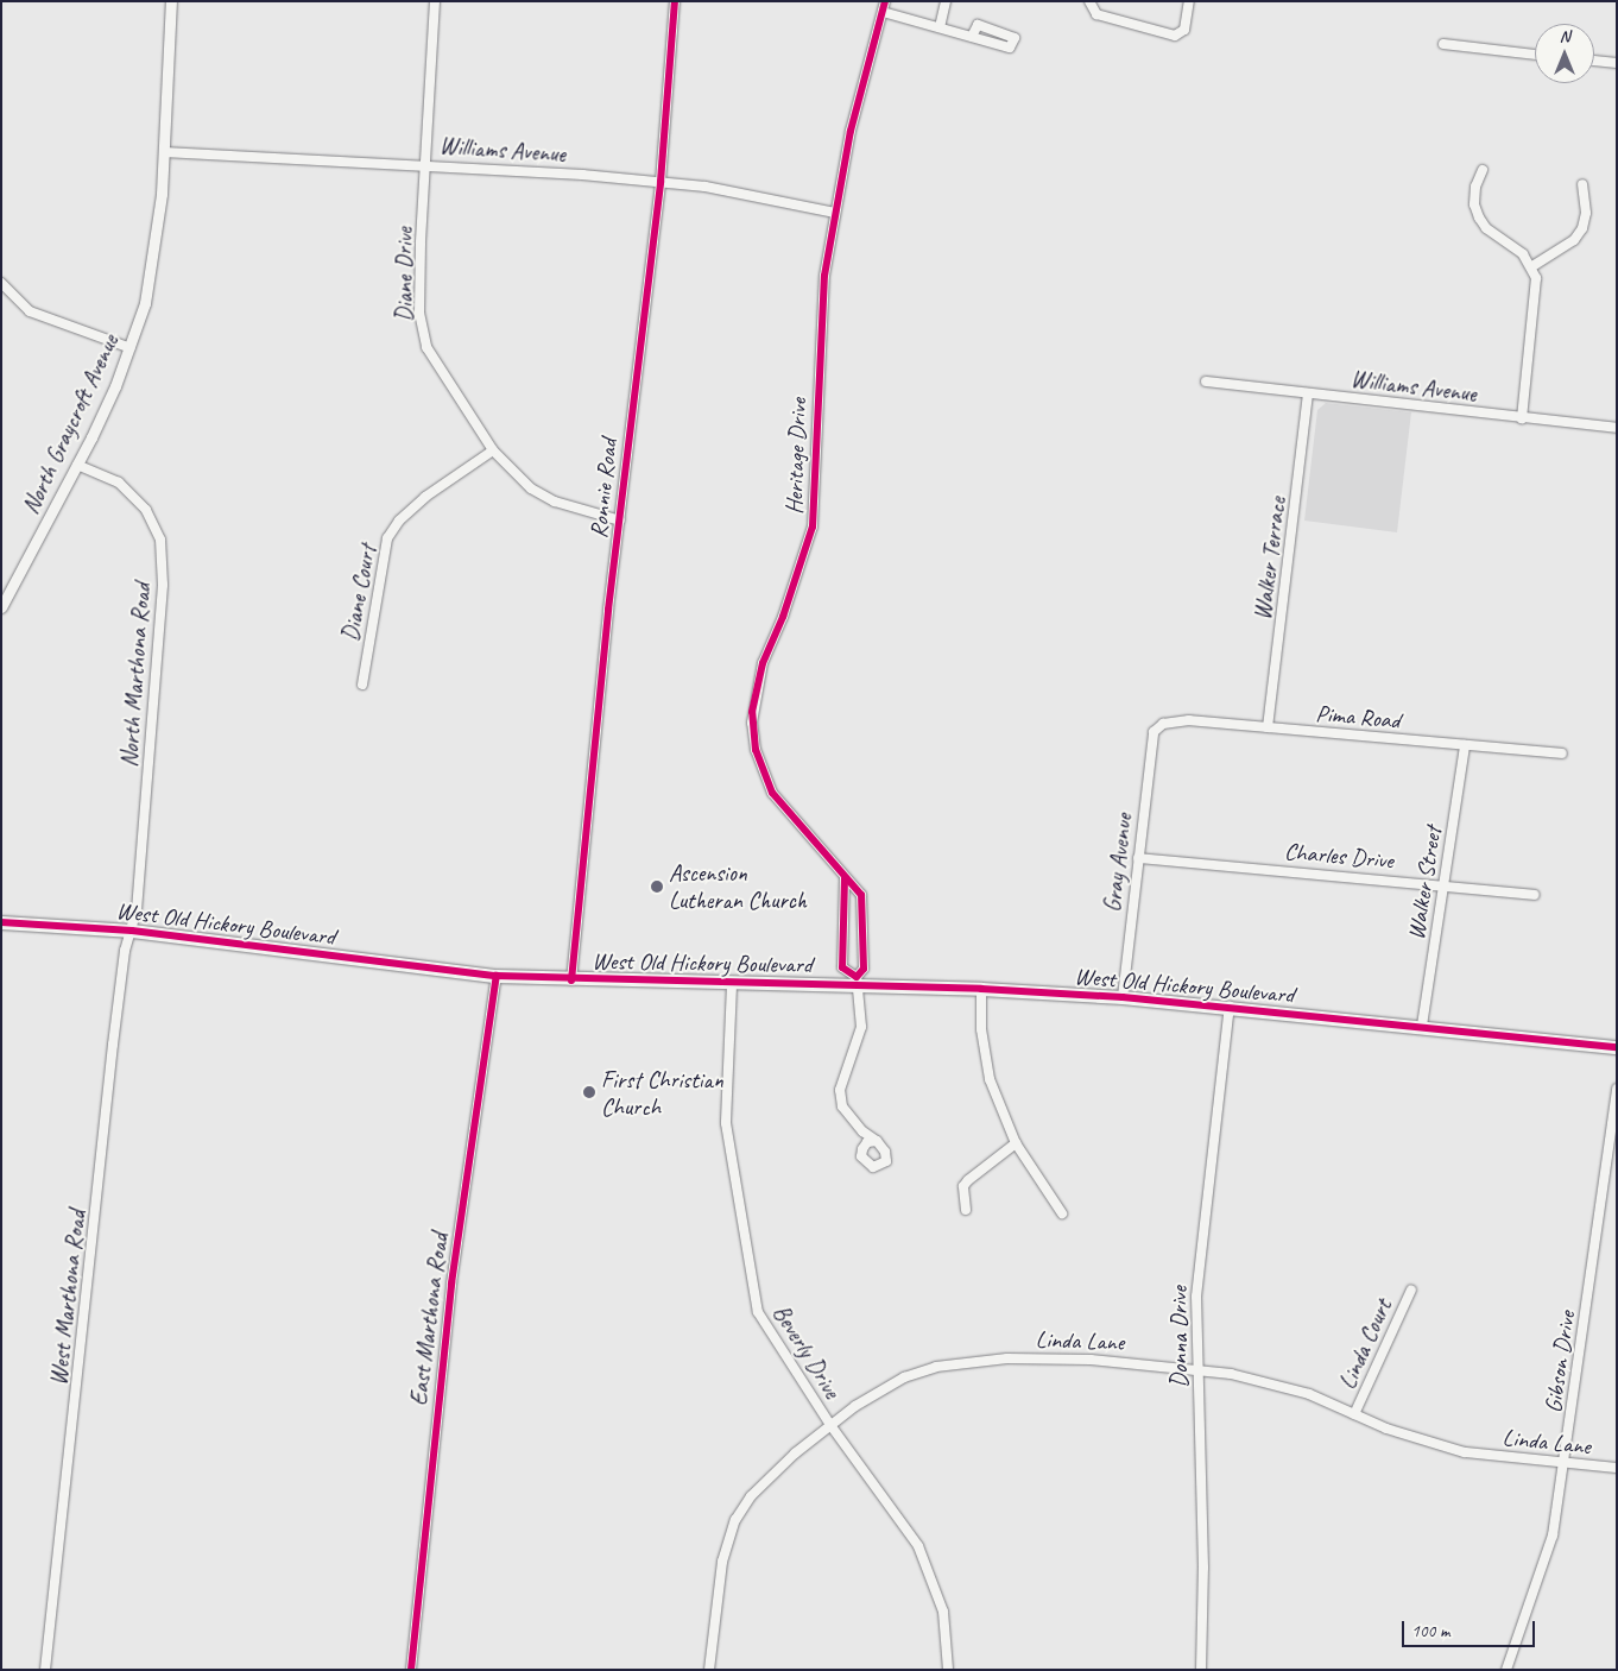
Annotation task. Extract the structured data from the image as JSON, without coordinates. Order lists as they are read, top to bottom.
{
  "streets": {
    "main road": ["West Old Hickory Boulevard"],
    "street": [
      "Williams Avenue",
      "Diane Drive",
      "North Graycroft Avenue",
      "Heritage Drive",
      "Ronnie Road",
      "Walker Terrace",
      "Diane Court",
      "North Marthona Road",
      "Pima Road",
      "Charles Drive",
      "Gray Avenue",
      "Walker Street",
      "West Marthona Road",
      "East Marthona Road",
      "Donna Drive",
      "Linda Lane",
      "Linda Court",
      "Beverly Drive",
      "Gibson Drive"
    ]
  },
  "crossings": [
    ["Williams Avenue", "Diane Drive"],
    ["Williams Avenue", "North Graycroft Avenue"],
    ["Williams Avenue", "Heritage Drive"],
    ["Williams Avenue", "Ronnie Road"],
    ["Williams Avenue", "Walker Terrace"],
    ["Diane Drive", "Ronnie Road"],
    ["Diane Drive", "Diane Court"],
    ["North Graycroft Avenue", "North Marthona Road"],
    ["Heritage Drive", "West Old Hickory Boulevard"],
    ["Ronnie Road", "West Old Hickory Boulevard"],
    ["Walker Terrace", "Pima Road"],
    ["North Marthona Road", "West Old Hickory Boulevard"],
    ["North Marthona Road", "West Marthona Road"],
    ["Pima Road", "Gray Avenue"],
    ["Pima Road", "Walker Street"],
    ["Charles Drive", "Gray Avenue"],
    ["Charles Drive", "Walker Street"],
    ["Gray Avenue", "West Old Hickory Boulevard"],
    ["Walker Street", "West Old Hickory Boulevard"],
    ["West Old Hickory Boulevard", "West Marthona Road"],
    ["West Old Hickory Boulevard", "East Marthona Road"],
    ["West Old Hickory Boulevard", "Donna Drive"],
    ["West Old Hickory Boulevard", "Beverly Drive"],
    ["Donna Drive", "Linda Lane"],
    ["Linda Lane", "Linda Court"],
    ["Linda Lane", "Beverly Drive"],
    ["Linda Lane", "Gibson Drive"]
  ],
  "places": ["Ascension Lutheran Church", "First Christian Church"],
  "scale_bar": "100 m",
  "north": "top"
}
